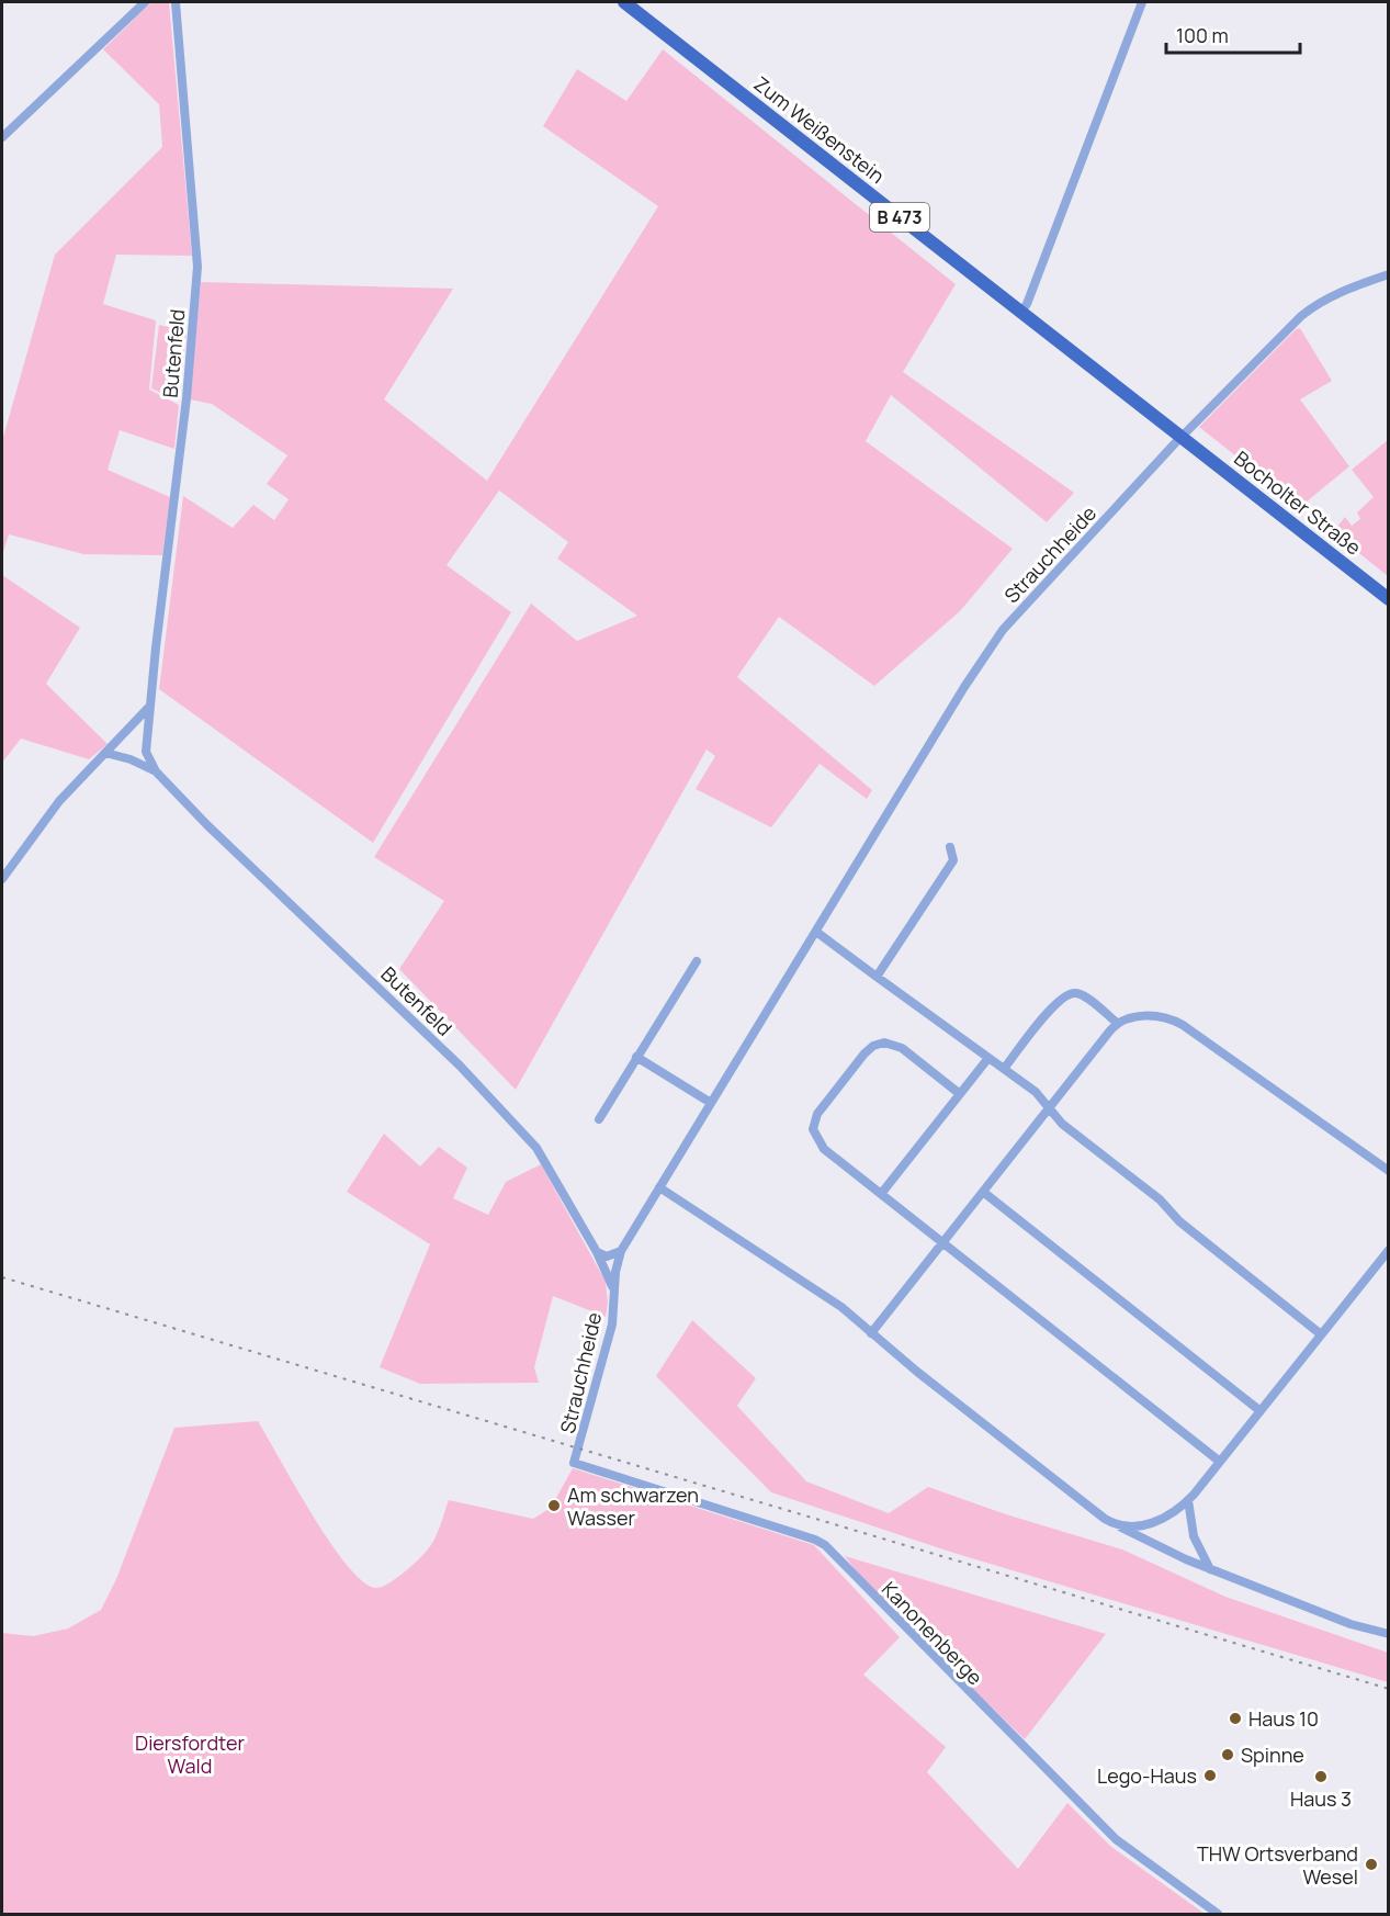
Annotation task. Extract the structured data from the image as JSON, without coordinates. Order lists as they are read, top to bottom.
{
  "streets": {
    "main road": ["Zum Weißenstein", "B 473", "Bocholter Straße"],
    "street": ["Butenfeld", "Strauchheide", "Kanonenberge"]
  },
  "crossings": [
    ["Zum Weißenstein", "Bocholter Straße"],
    ["Zum Weißenstein", "Strauchheide"],
    ["Butenfeld", "Strauchheide"],
    ["Bocholter Straße", "Strauchheide"],
    ["Strauchheide", "Kanonenberge"]
  ],
  "parks": ["Diersfordter Wald"],
  "places": [
    "Am schwarzen Wasser",
    "Haus 10",
    "Spinne",
    "Lego-Haus",
    "Haus 3",
    "THW Ortsverband Wesel"
  ],
  "scale_bar": "100 m"
}
